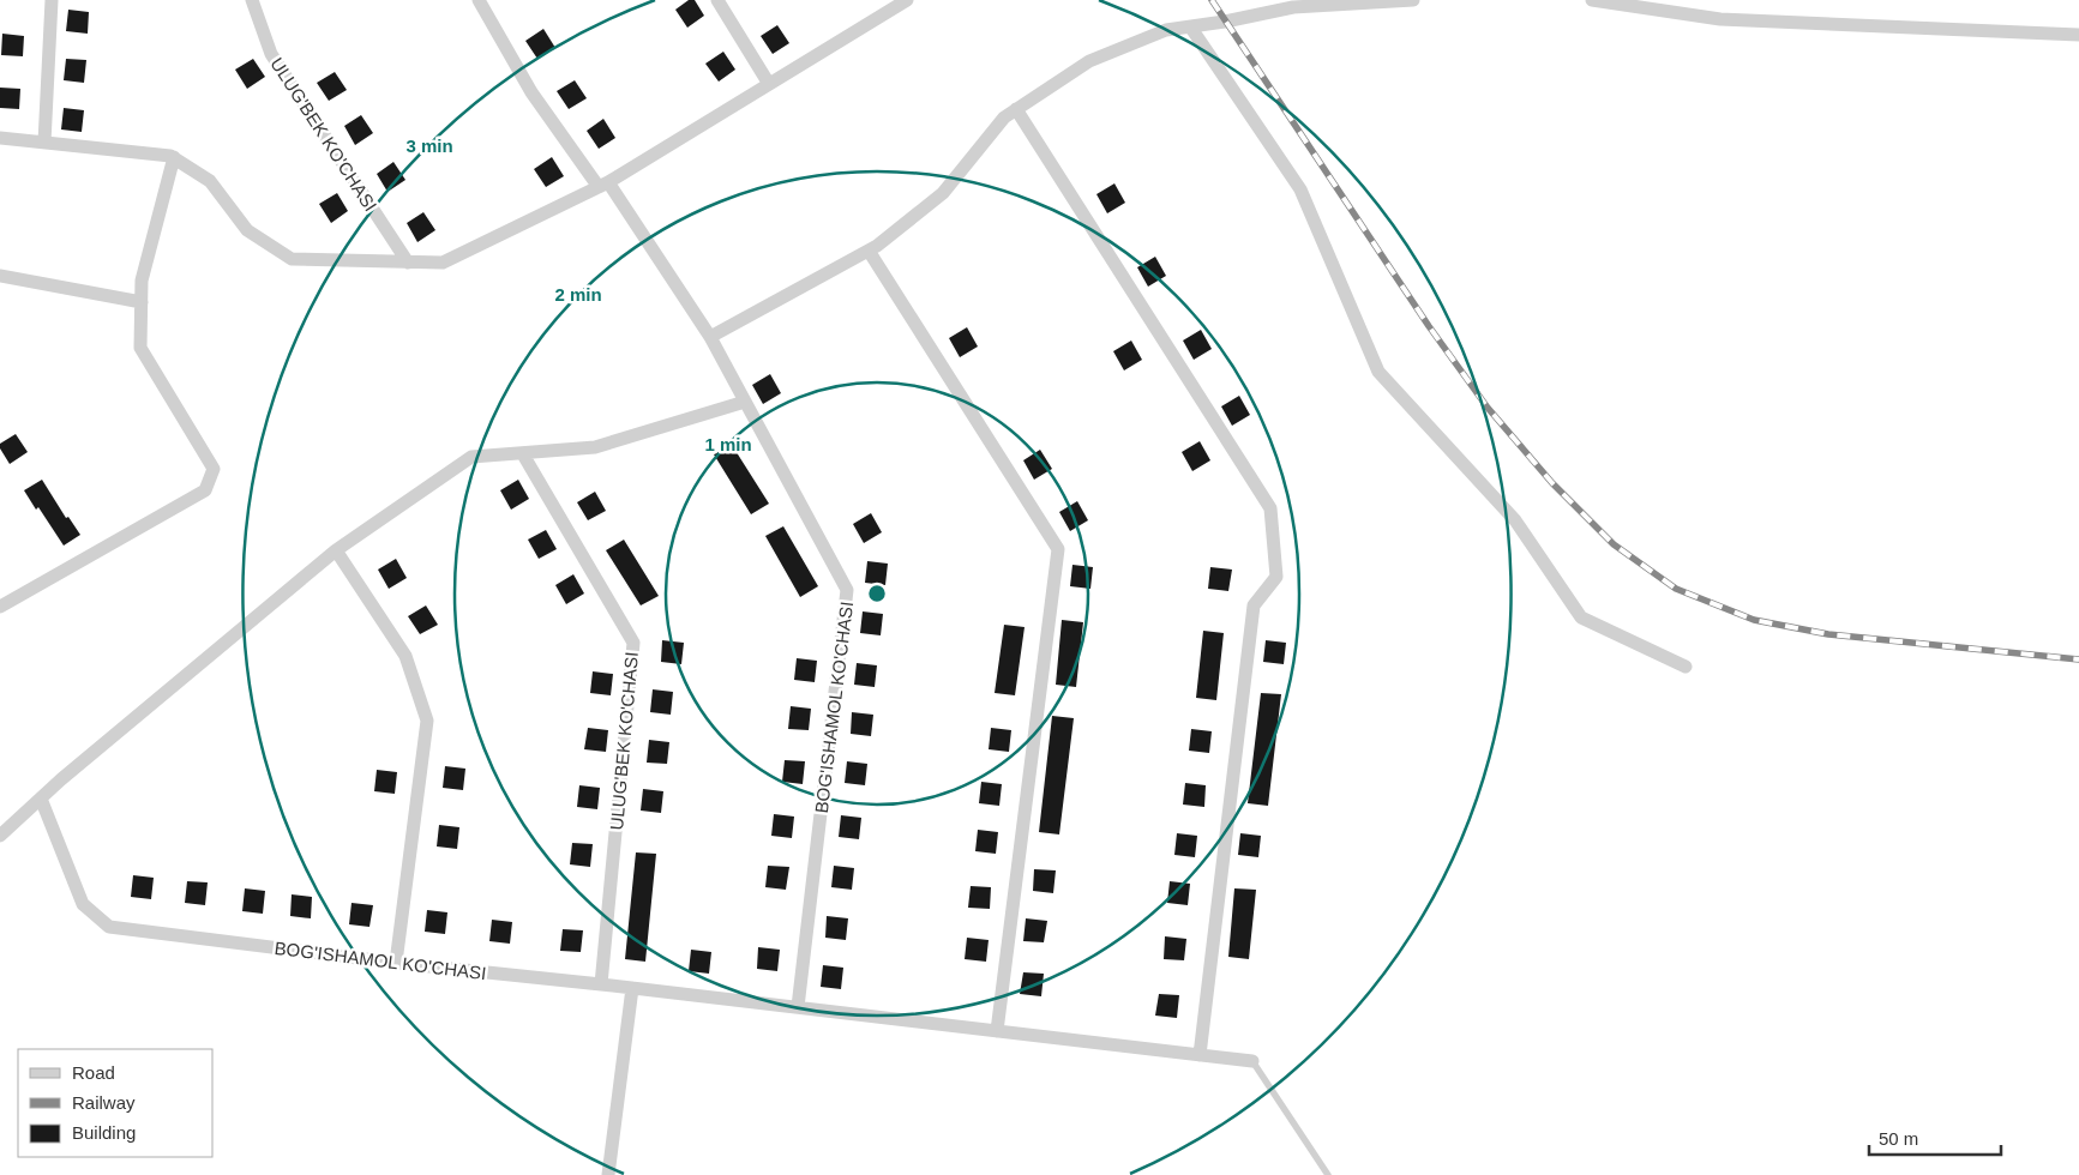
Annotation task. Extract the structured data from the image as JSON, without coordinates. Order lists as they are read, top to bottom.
{
  "streets": {
    "street": ["ULUG'BEK KO'CHASI", "BOG'ISHAMOL KO'CHASI"]
  },
  "crossings": [
    ["ULUG'BEK KO'CHASI", "BOG'ISHAMOL KO'CHASI"]
  ],
  "legend": ["Road", "Railway", "Building"],
  "scale_bar": "50 m",
  "rings": ["3 min", "2 min", "1 min"]
}
